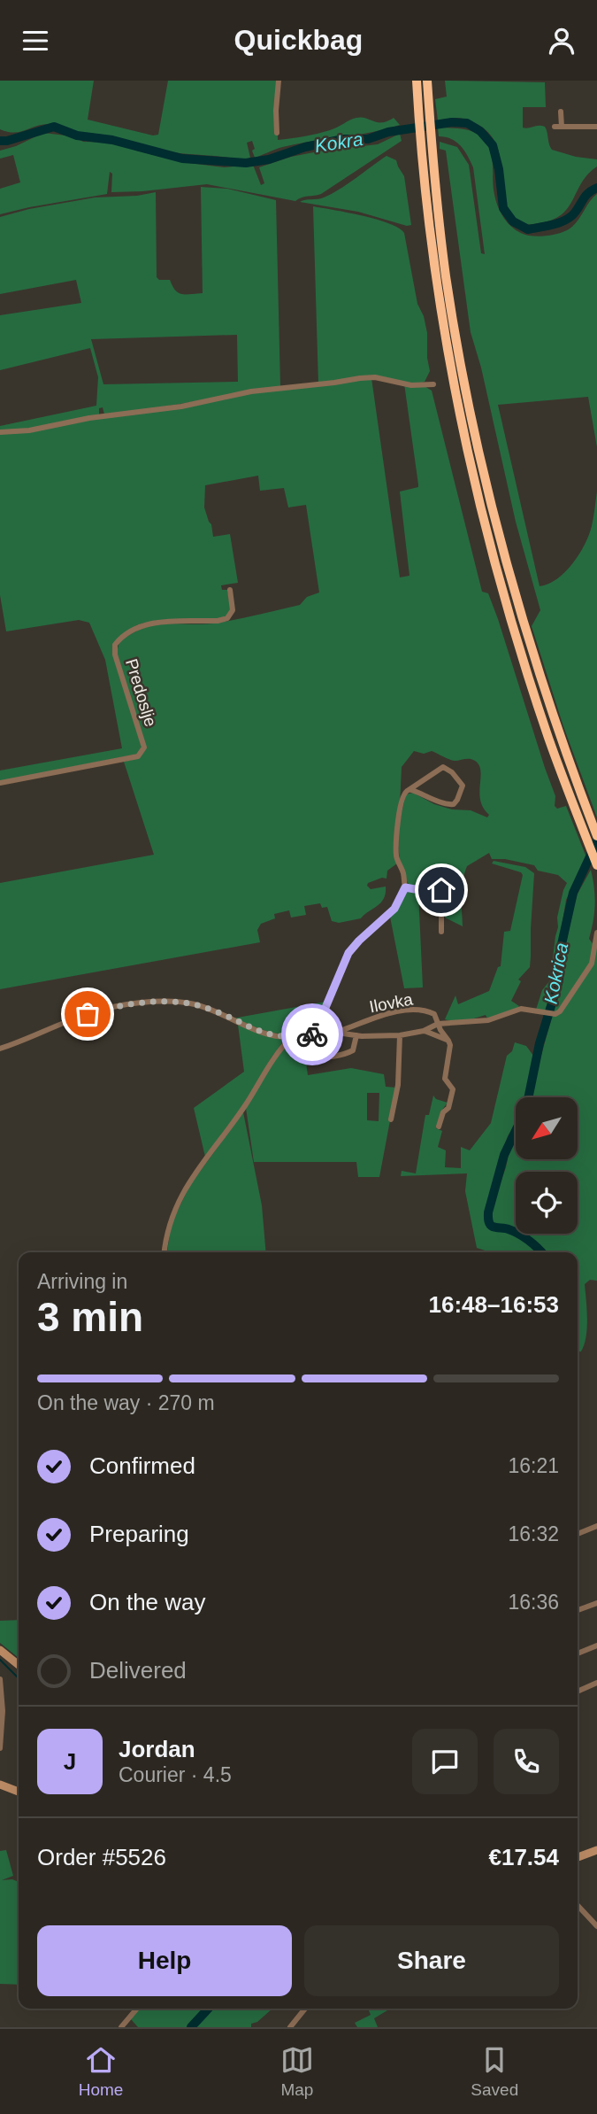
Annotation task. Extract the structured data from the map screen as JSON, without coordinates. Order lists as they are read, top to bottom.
{
  "streets": {
    "street": ["Predoslje", "Ilovka"]
  },
  "water": ["Kokra", "Kokrica"],
  "north": "bottom left",
  "page": {
    "header": "Quickbag",
    "heading": ["3 min", "Arriving in", "16:48–16:53"],
    "panel": [
      "Jordan",
      "Courier · 4.5",
      "Order #5526",
      "€17.54"
    ],
    "bar": "On the way · 270 m",
    "list": [
      ["Confirmed", "16:21"],
      ["Preparing", "16:32"],
      ["On the way", "16:36"],
      "Delivered"
    ],
    "round": "J",
    "buttons": ["Help", "Share"],
    "tabs": ["Home", "Map", "Saved"]
  }
}
